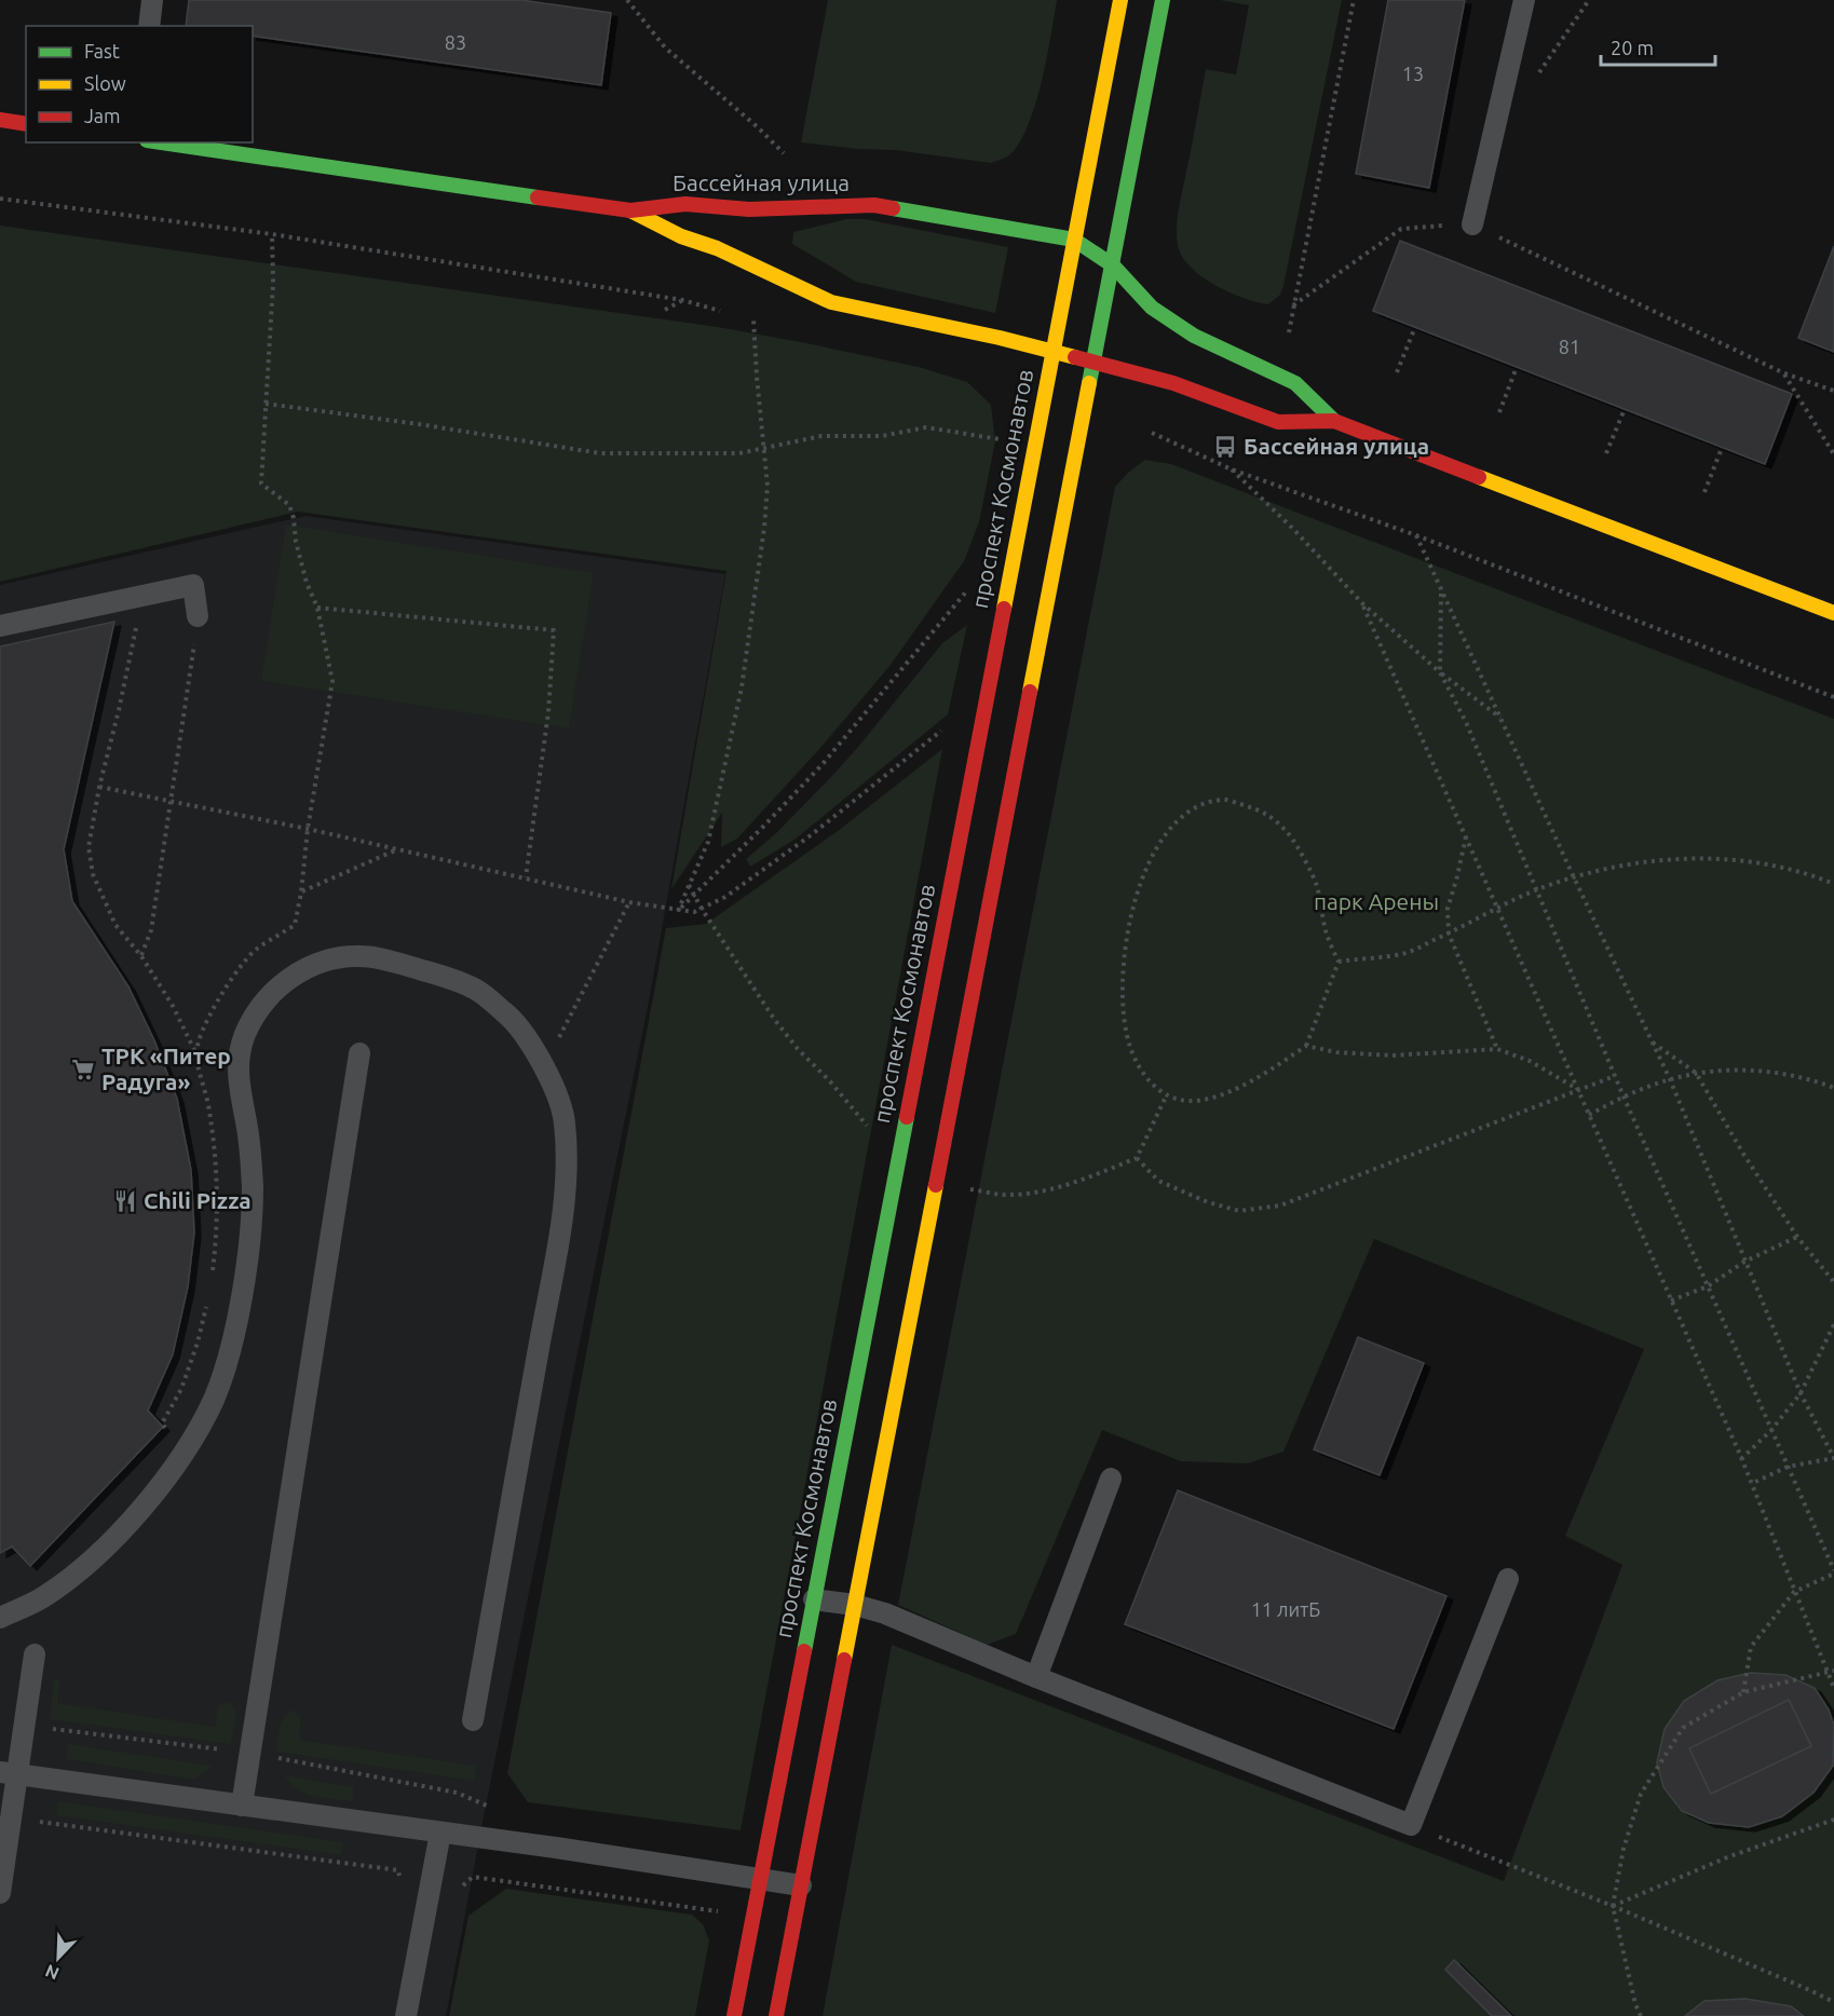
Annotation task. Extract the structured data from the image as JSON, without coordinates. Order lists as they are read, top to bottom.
{
  "streets": {
    "street": ["Бассейная улица", "проспект Космонавтов"]
  },
  "crossings": [
    ["Бассейная улица", "проспект Космонавтов"]
  ],
  "parks": ["парк Арены"],
  "places": {
    "bus stop": ["Бассейная улица"],
    "supermarket": ["ТРК «Питер Радуга»"],
    "restaurant": ["Chili Pizza"]
  },
  "house_numbers": [
    "83",
    "13",
    "81",
    "11 литБ"
  ],
  "legend": ["Fast", "Slow", "Jam"],
  "scale_bar": "20 m",
  "north": "bottom left"
}
